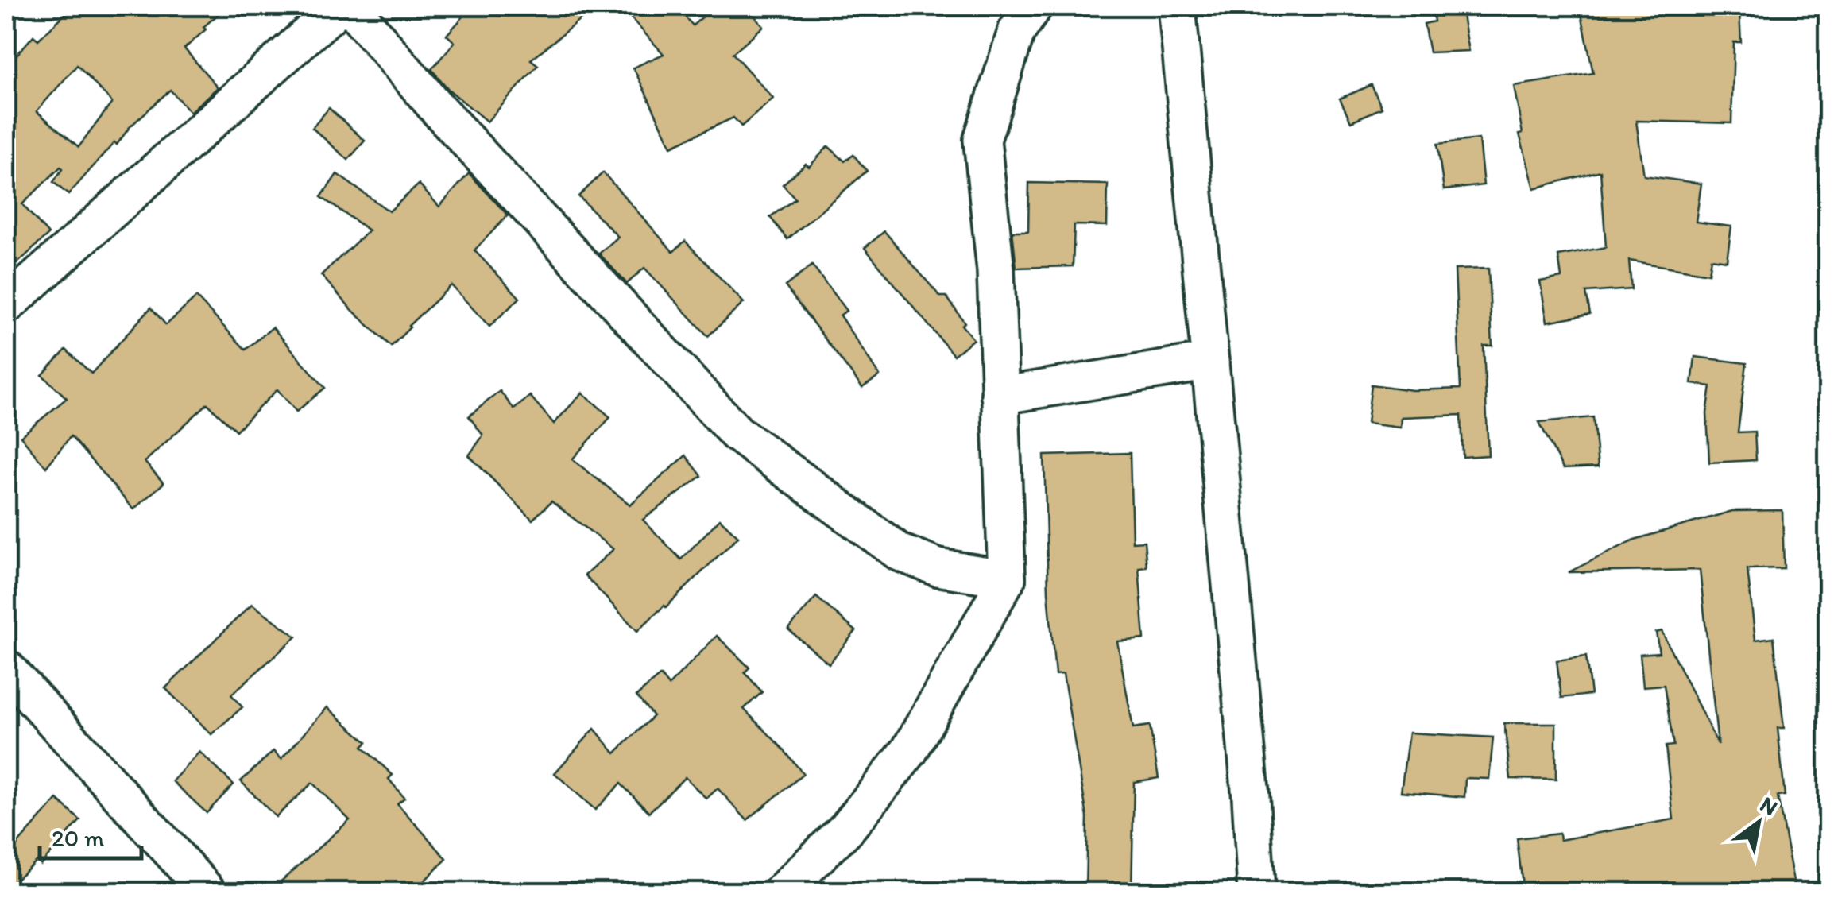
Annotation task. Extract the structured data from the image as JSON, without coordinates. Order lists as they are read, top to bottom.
{
  "scale_bar": "20 m",
  "north": "top right"
}
